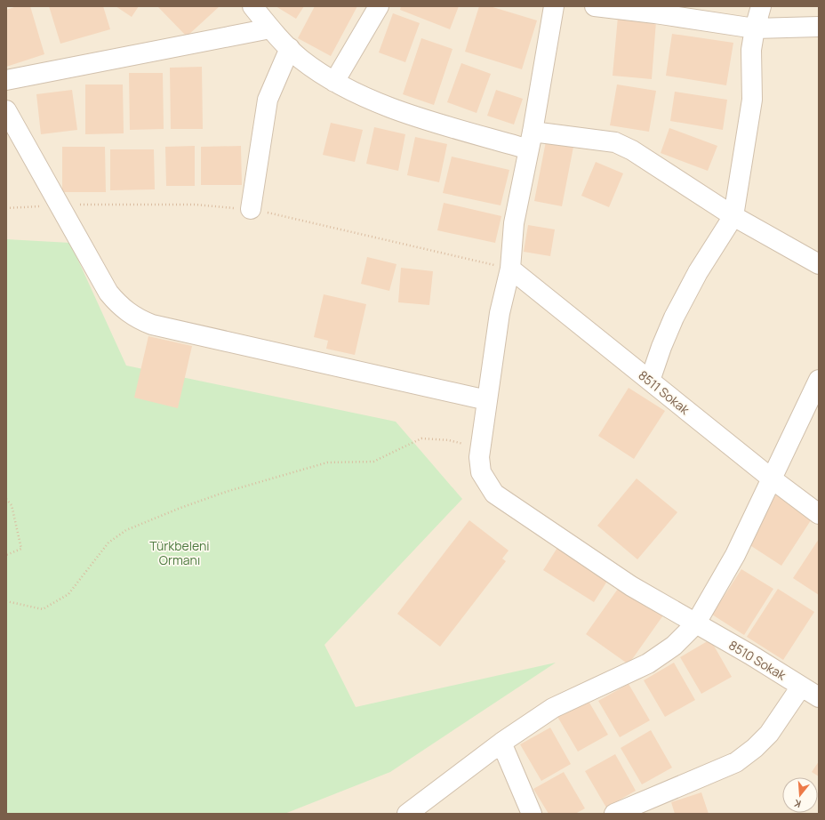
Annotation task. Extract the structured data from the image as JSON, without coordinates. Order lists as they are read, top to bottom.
{
  "streets": {
    "street": ["8511 Sokak", "8510 Sokak"]
  },
  "crossings": [
    ["8511 Sokak", "8510 Sokak"]
  ],
  "parks": ["Türkbeleni Ormanı"],
  "north": "bottom"
}
